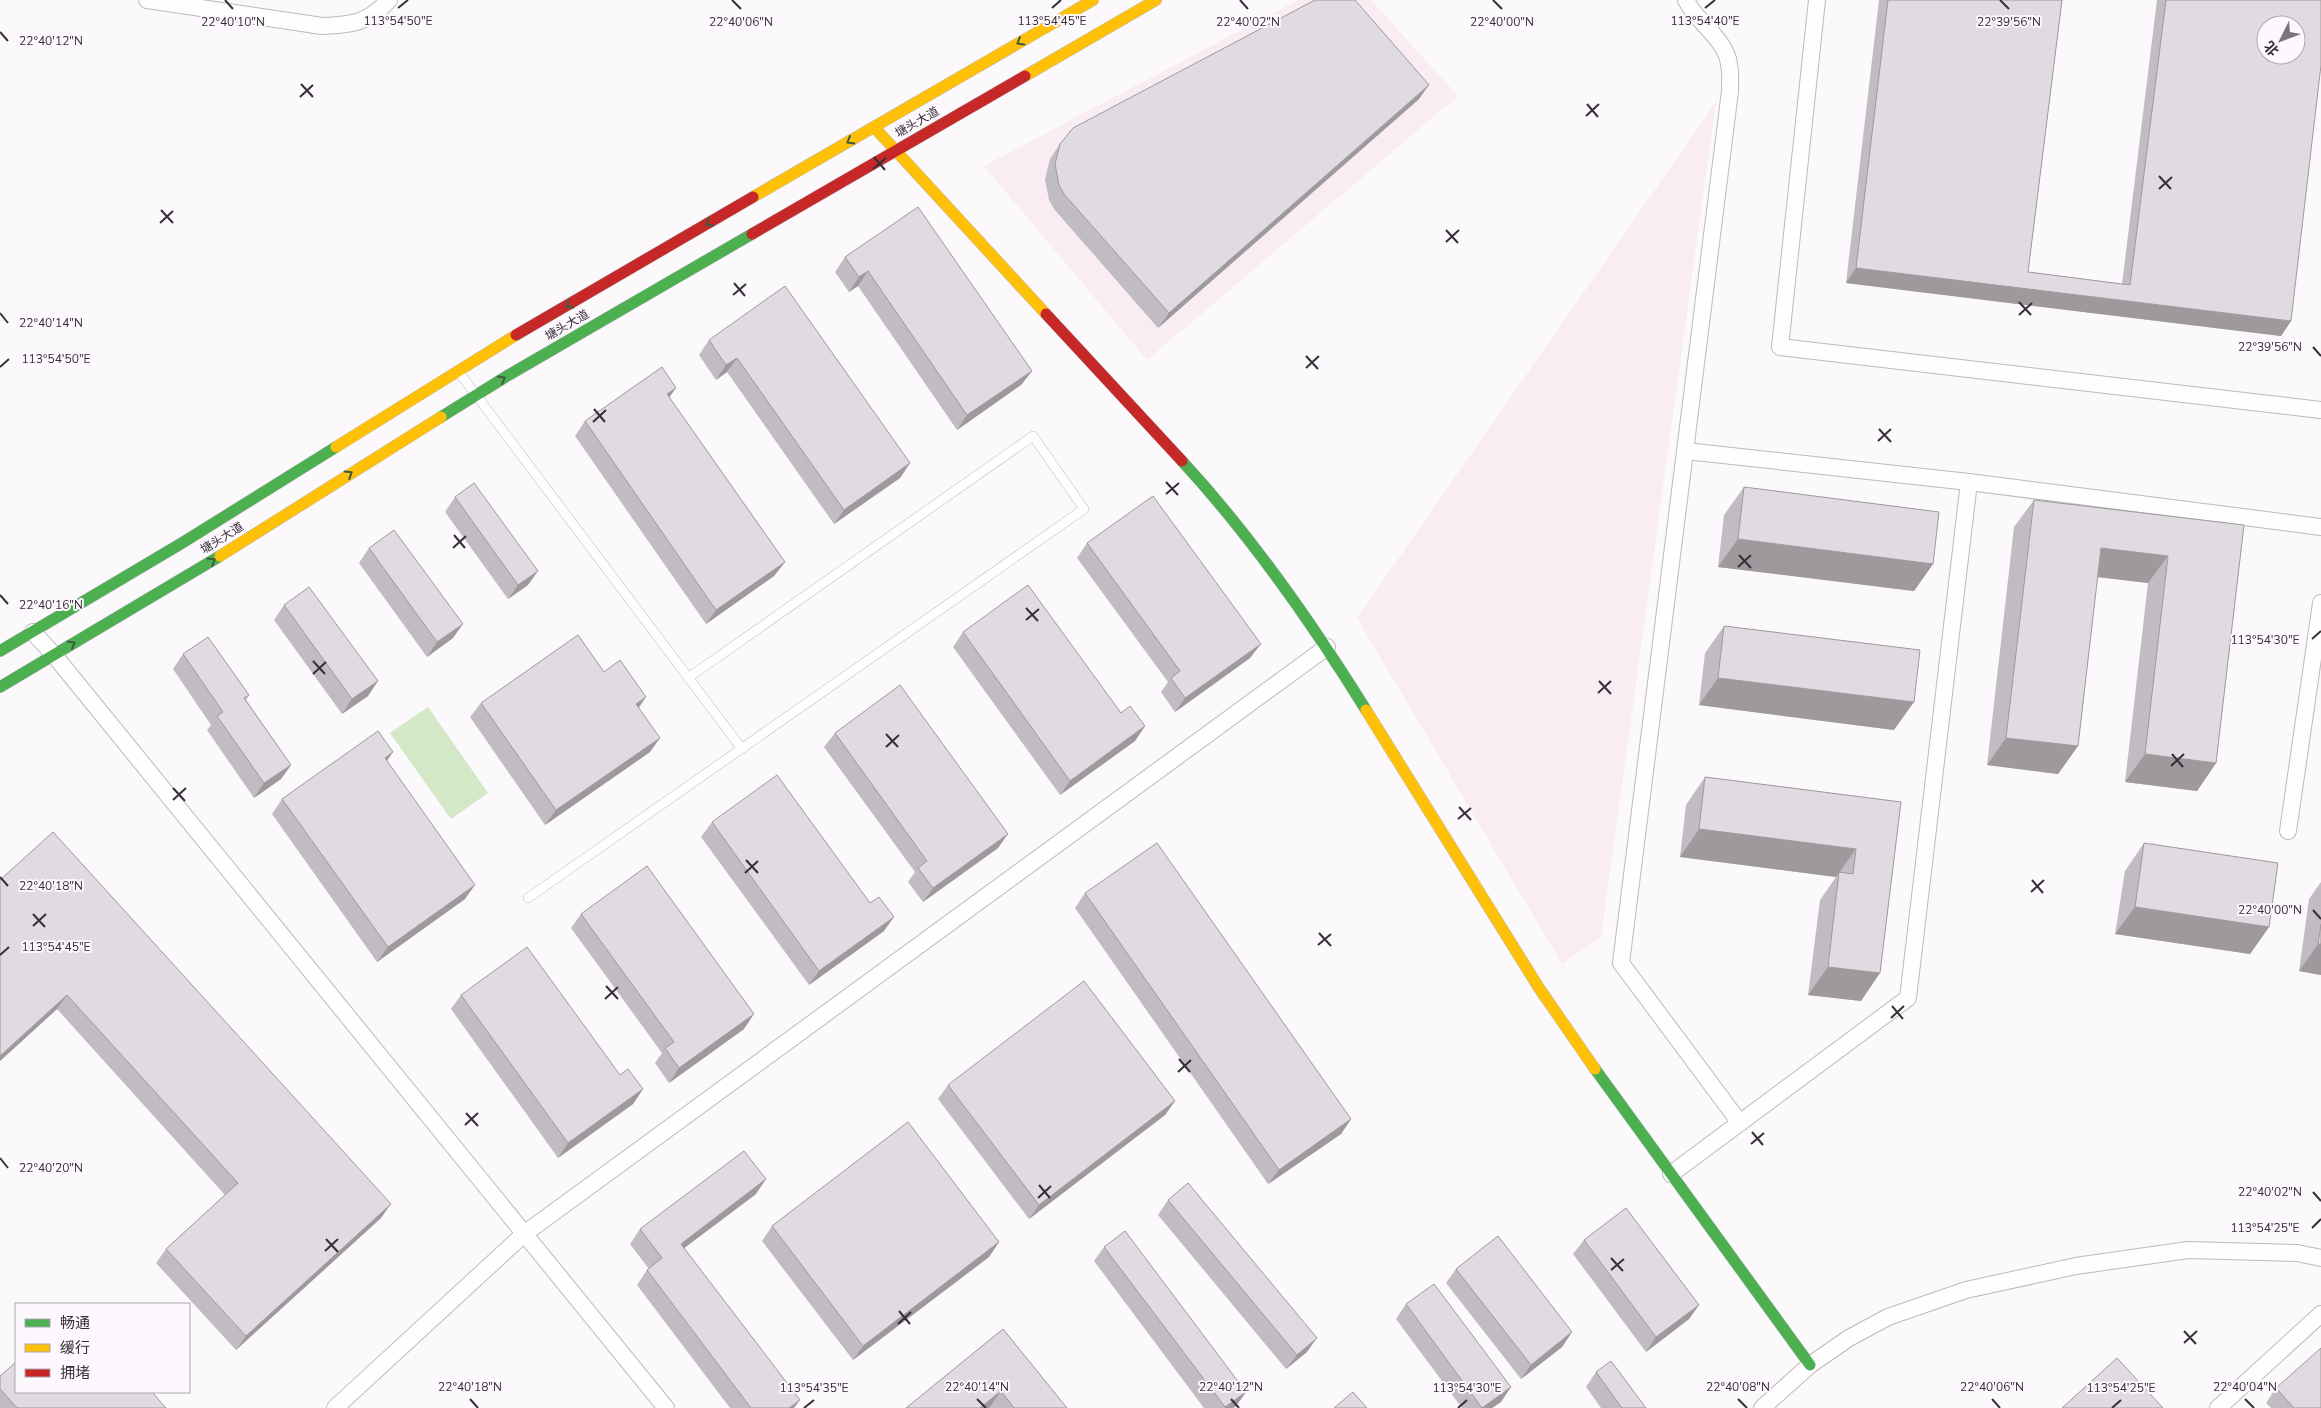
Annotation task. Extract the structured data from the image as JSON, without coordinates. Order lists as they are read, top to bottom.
{
  "streets": {
    "main road": ["塘头大道"]
  },
  "legend": ["畅通", "缓行", "拥堵"],
  "north": "bottom left",
  "coordinates": [
    "113°54'50\"E",
    "113°54'45\"E",
    "113°54'40\"E",
    "22°40'10\"N",
    "22°40'06\"N",
    "22°40'02\"N",
    "22°40'00\"N",
    "22°39'56\"N",
    "22°40'12\"N",
    "22°40'14\"N",
    "22°40'16\"N",
    "113°54'30\"E",
    "22°40'18\"N",
    "22°40'20\"N",
    "113°54'25\"E",
    "22°40'08\"N",
    "22°40'04\"N",
    "113°54'35\"E"
  ]
}
